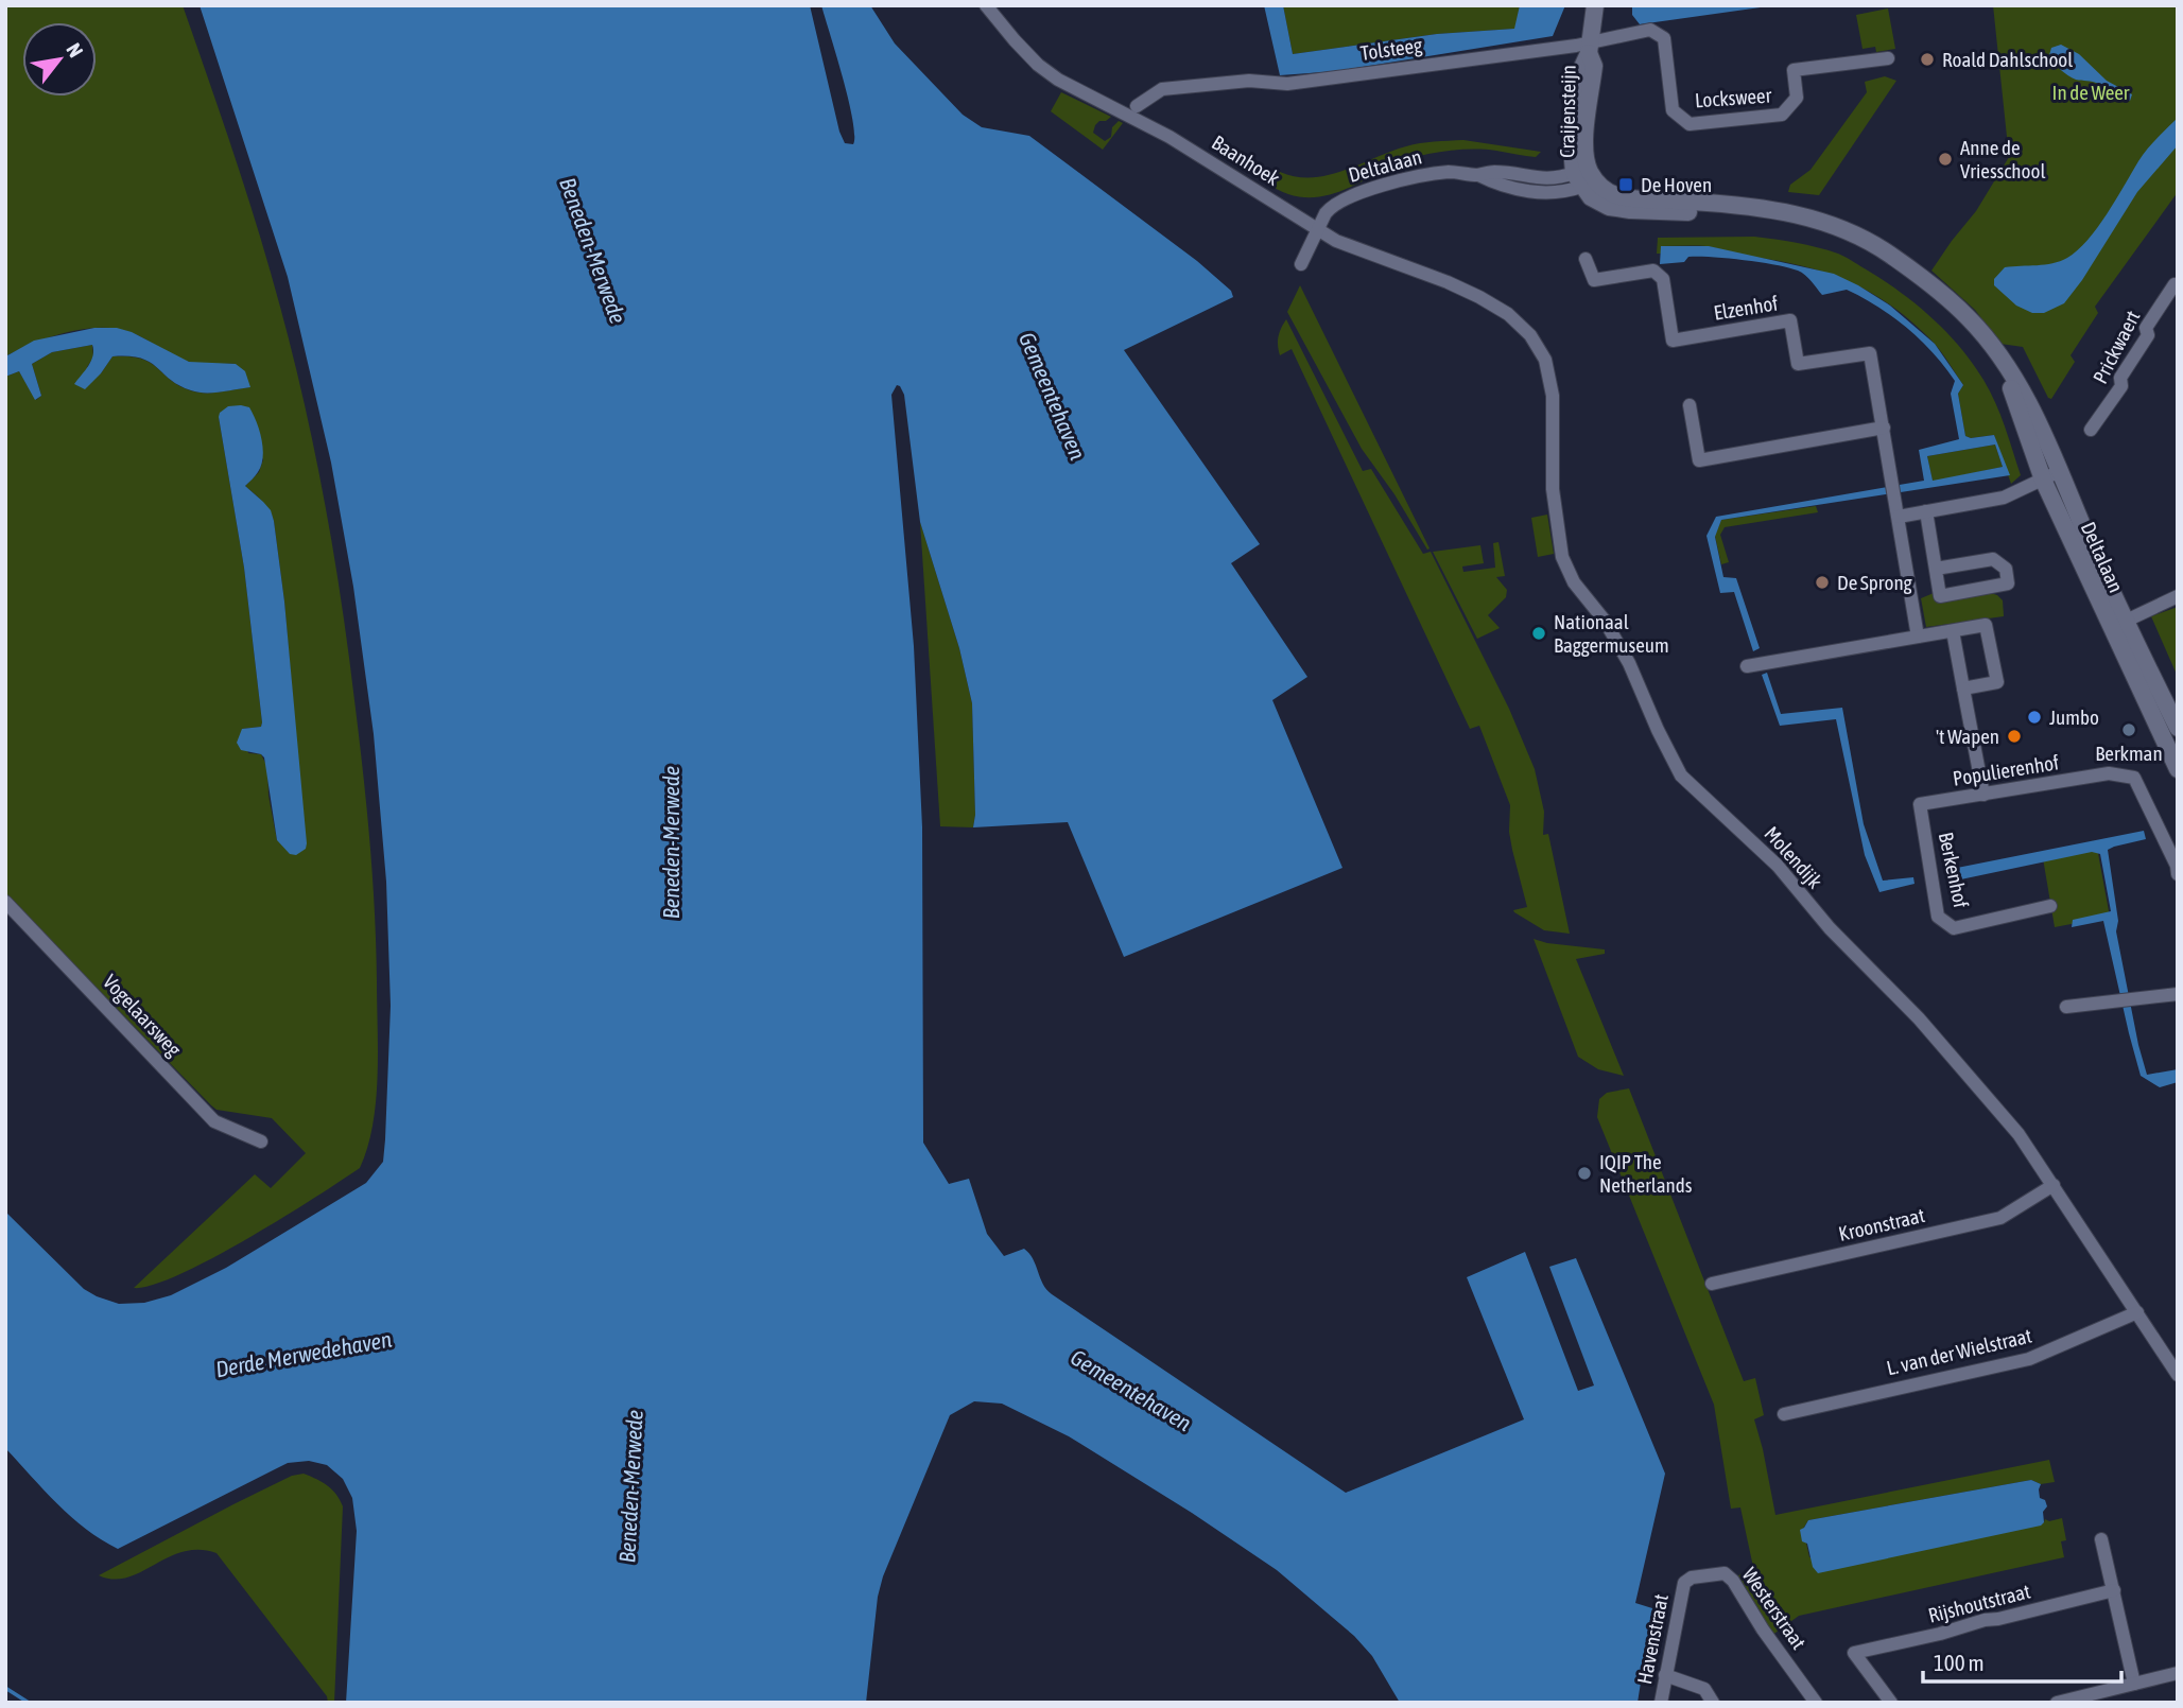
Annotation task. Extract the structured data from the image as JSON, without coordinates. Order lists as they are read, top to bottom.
{
  "streets": {
    "street": [
      "Tolsteeg",
      "Locksweer",
      "Craijensteijn",
      "Baanhoek",
      "Deltalaan",
      "Elzenhof",
      "Prickwaert",
      "Populierenhof",
      "Molendijk",
      "Berkenhof",
      "Vogelaarsweg",
      "Kroonstraat",
      "L. van der Wielstraat",
      "Rijshoutstraat",
      "Westerstraat",
      "Havenstraat"
    ]
  },
  "crossings": [
    ["Tolsteeg", "Locksweer"],
    ["Tolsteeg", "Craijensteijn"],
    ["Craijensteijn", "Deltalaan"],
    ["Baanhoek", "Deltalaan"],
    ["Baanhoek", "Molendijk"],
    ["Populierenhof", "Berkenhof"],
    ["Molendijk", "Kroonstraat"],
    ["Molendijk", "L. van der Wielstraat"],
    ["Westerstraat", "Havenstraat"]
  ],
  "water": ["Beneden-Merwede", "Gemeentehaven", "Derde Merwedehaven"],
  "parks": ["In de Weer"],
  "places": {
    "other": [
      "Roald Dahlschool",
      "Anne de Vriesschool",
      "De Sprong",
      "Nationaal Baggermuseum",
      "Jumbo",
      "Berkman",
      "'t Wapen",
      "IQIP The Netherlands"
    ],
    "transit": ["De Hoven"]
  },
  "scale_bar": "100 m",
  "north": "top right"
}
